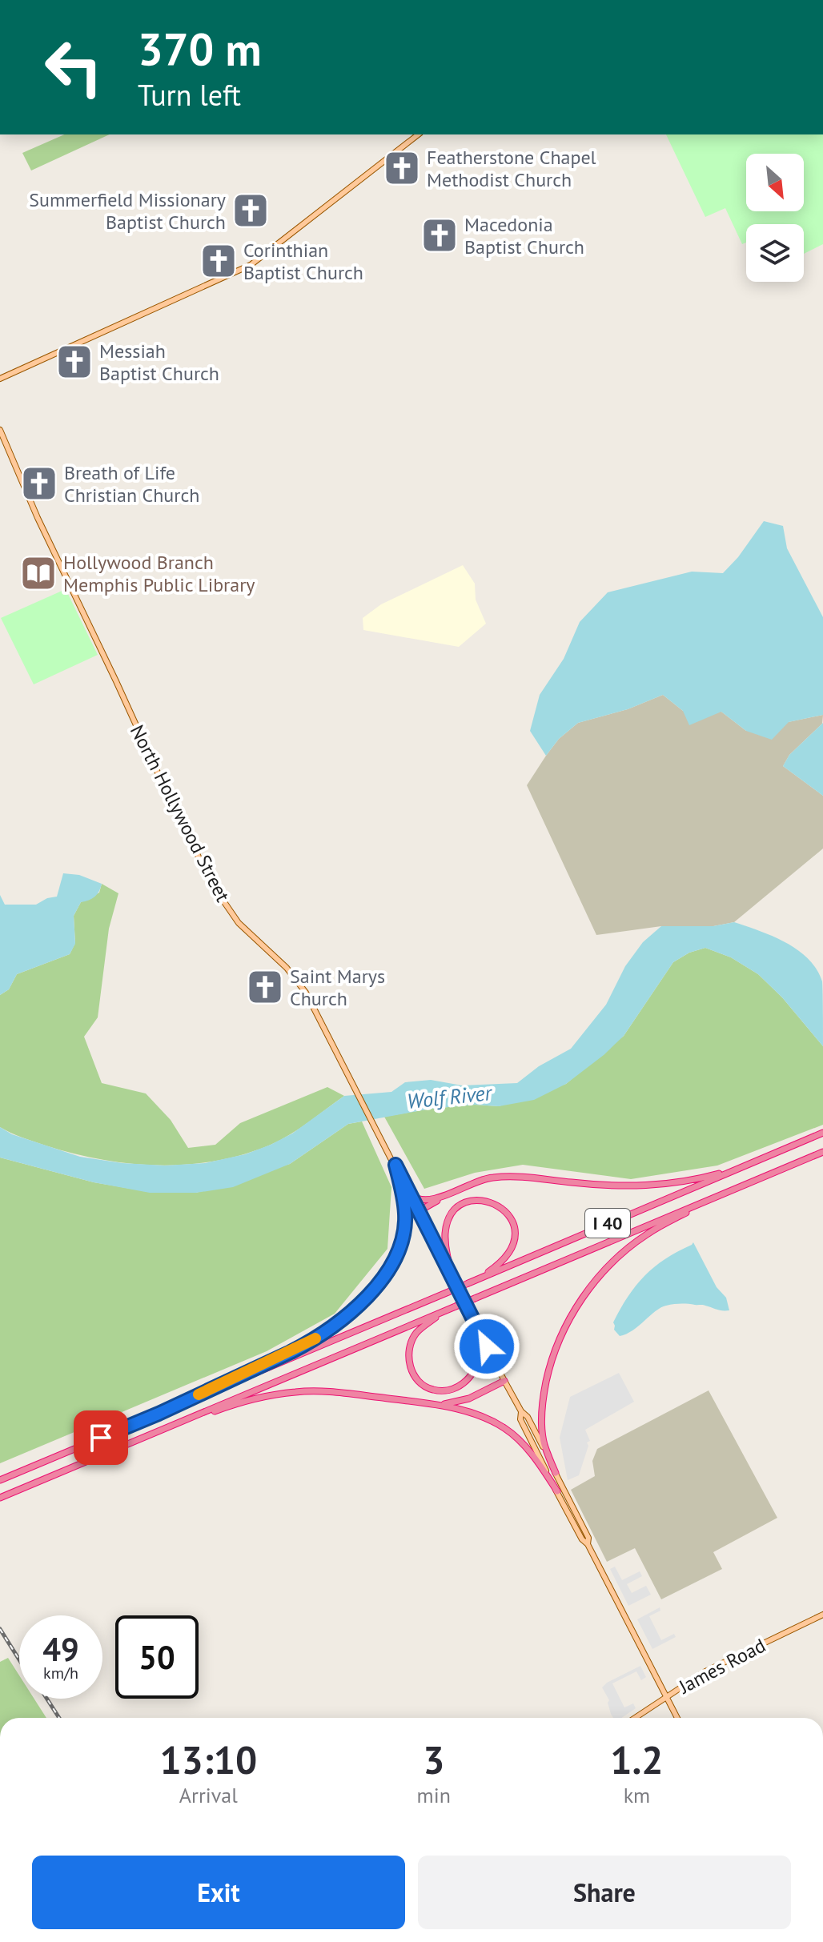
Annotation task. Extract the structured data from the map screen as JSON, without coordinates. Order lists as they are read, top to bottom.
{
  "streets": {
    "highway": ["I 40"],
    "main road": ["North Hollywood Street", "James Road"]
  },
  "crossings": [
    ["North Hollywood Street", "James Road"]
  ],
  "water": ["Wolf River"],
  "places": {
    "church": [
      "Featherstone Chapel Methodist Church",
      "Summerfield Missionary Baptist Church",
      "Macedonia Baptist Church",
      "Corinthian Baptist Church",
      "Messiah Baptist Church",
      "Breath of Life Christian Church",
      "Saint Marys Church"
    ],
    "library": ["Hollywood Branch Memphis Public Library"]
  },
  "north": "bottom right",
  "page": {
    "turn": ["370 m", "Turn left"],
    "speed": "49 km/h",
    "limit": "50",
    "eta": [
      "13:10",
      "Arrival",
      "3",
      "min",
      "1.2",
      "km"
    ],
    "buttons": ["Exit", "Share"]
  }
}
